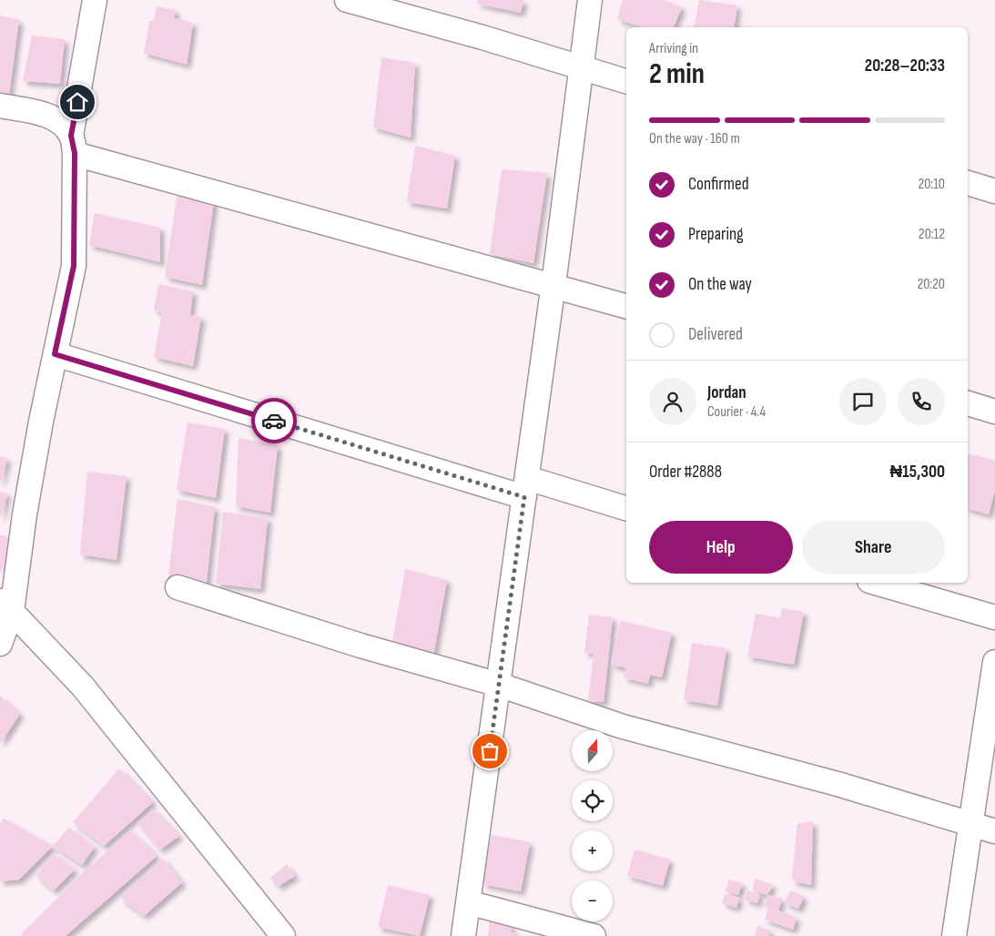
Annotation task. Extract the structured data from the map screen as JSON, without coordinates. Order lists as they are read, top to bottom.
{
  "north": "top",
  "page": {
    "heading": ["2 min", "Arriving in", "20:28–20:33"],
    "panel": [
      "Jordan",
      "Courier · 4.4",
      "Order #2888",
      "₦15,300"
    ],
    "bar": "On the way · 160 m",
    "list": [
      ["Confirmed", "20:10"],
      ["Preparing", "20:12"],
      ["On the way", "20:20"],
      "Delivered"
    ],
    "buttons": ["Help", "Share"],
    "map_buttons": ["+", "−"]
  }
}
